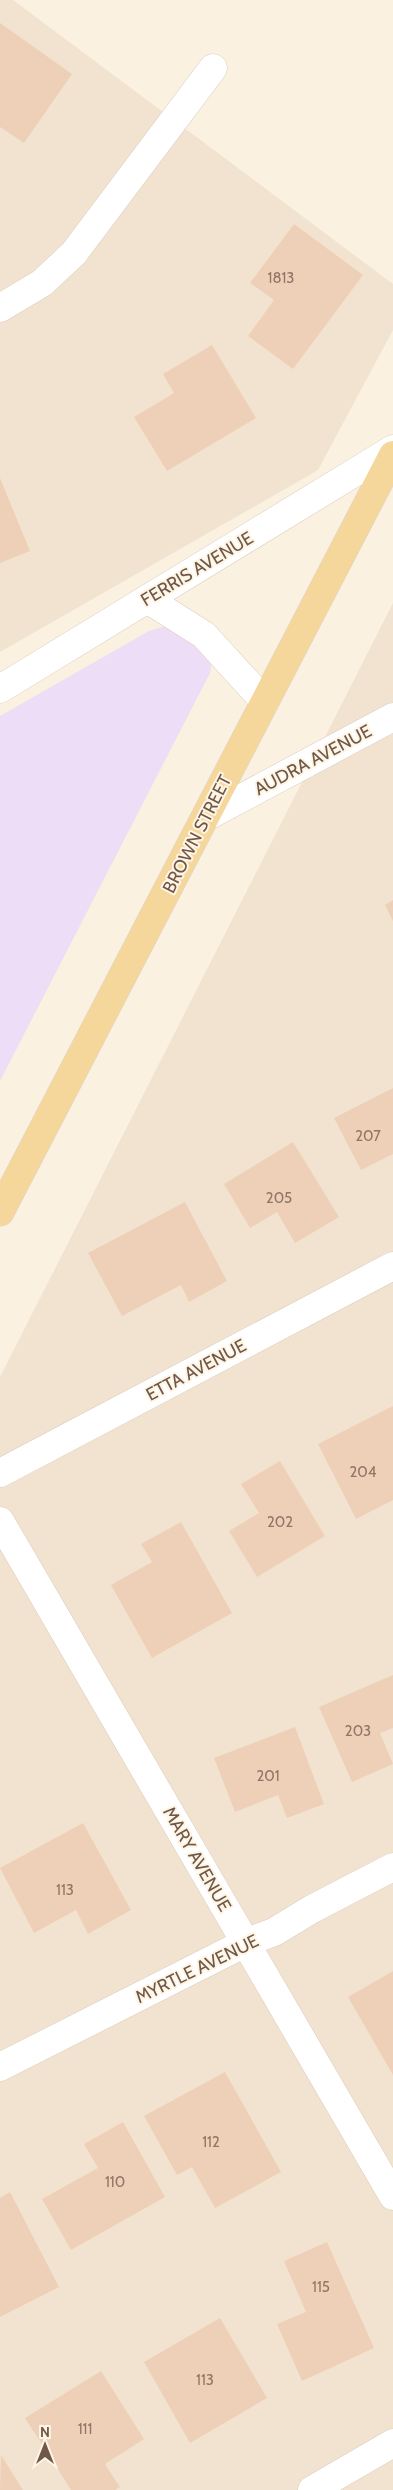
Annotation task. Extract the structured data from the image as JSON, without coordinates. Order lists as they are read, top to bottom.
{
  "streets": {
    "main road": ["BROWN STREET"],
    "street": [
      "FERRIS AVENUE",
      "AUDRA AVENUE",
      "ETTA AVENUE",
      "MARY AVENUE",
      "MYRTLE AVENUE"
    ]
  },
  "crossings": [
    ["AUDRA AVENUE", "BROWN STREET"],
    ["MARY AVENUE", "MYRTLE AVENUE"]
  ],
  "house_numbers": [
    "1813",
    "207",
    "205",
    "204",
    "202",
    "203",
    "201",
    "113",
    "112",
    "110",
    "115",
    "113",
    "111"
  ],
  "north": "top"
}
